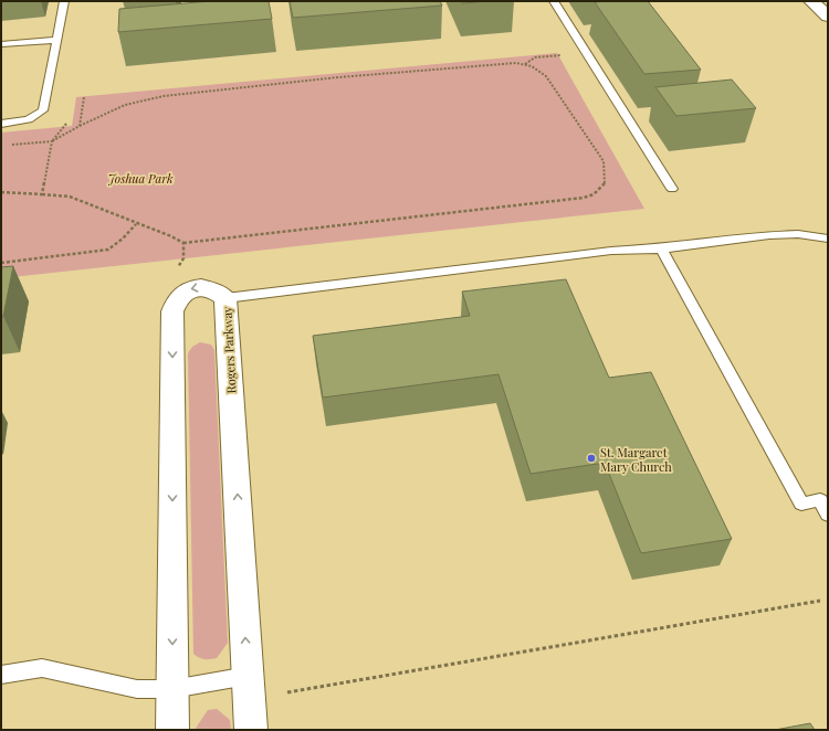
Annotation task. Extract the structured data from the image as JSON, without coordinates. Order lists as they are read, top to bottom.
{
  "streets": {
    "street": ["Rogers Parkway"]
  },
  "parks": ["Joshua Park"],
  "places": ["St. Margaret Mary Church"]
}
